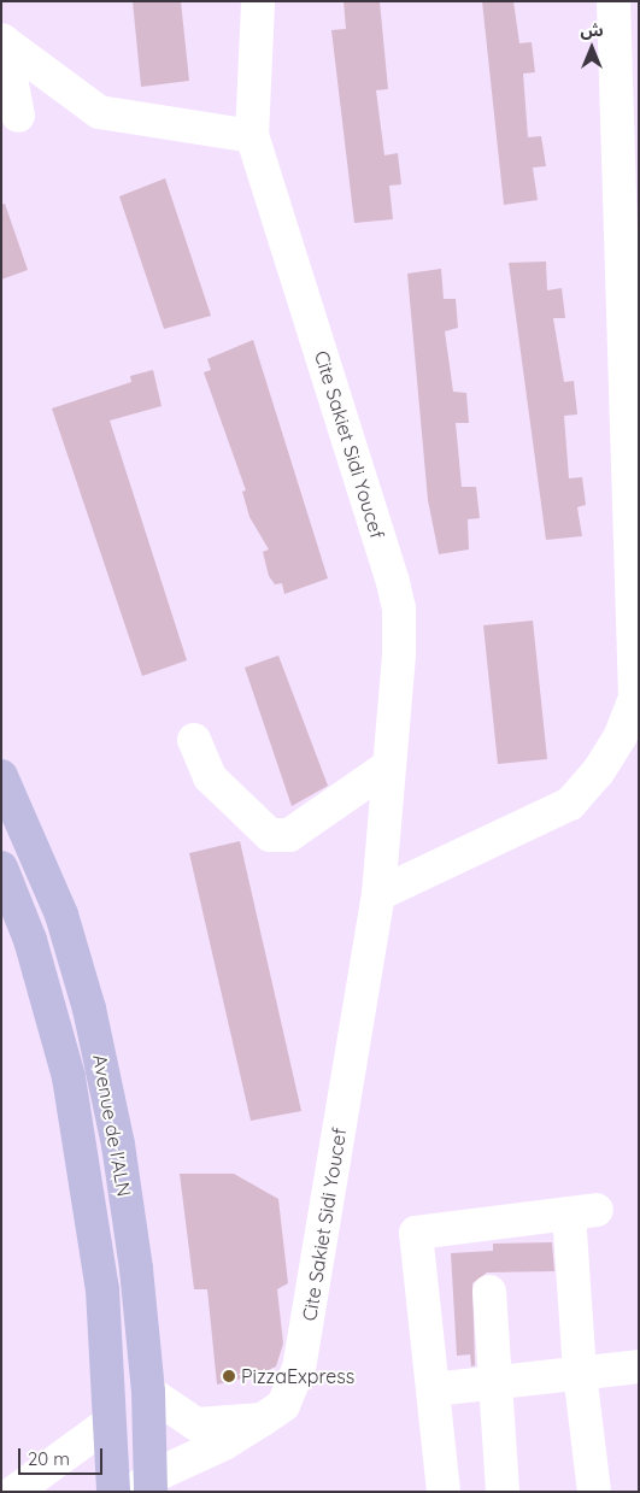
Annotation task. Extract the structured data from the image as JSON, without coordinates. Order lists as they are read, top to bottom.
{
  "streets": {
    "main road": ["Avenue de l'ALN"],
    "street": ["Cite Sakiet Sidi Youcef"]
  },
  "crossings": [
    ["Cite Sakiet Sidi Youcef", "Avenue de l'ALN"]
  ],
  "places": ["PizzaExpress"],
  "scale_bar": "20 m",
  "north": "top"
}
